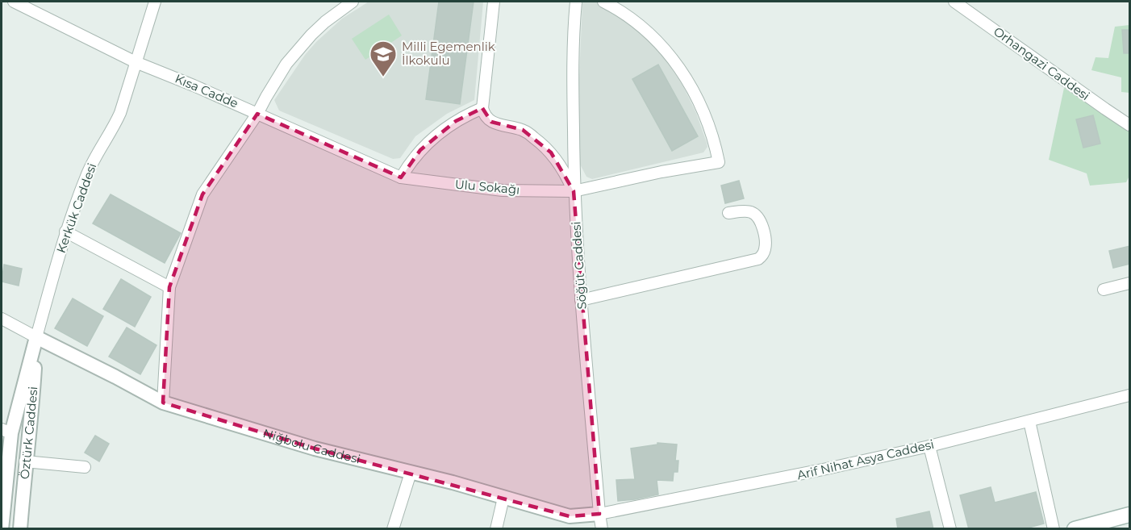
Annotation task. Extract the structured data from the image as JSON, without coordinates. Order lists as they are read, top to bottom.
{
  "streets": {
    "street": [
      "Orhangazi Caddesi",
      "Kısa Cadde",
      "Ulu Sokağı",
      "Kerkük Caddesi",
      "Söğüt Caddesi",
      "Öztürk Caddesi",
      "Niğbolu Caddesi",
      "Arif Nihat Asya Caddesi"
    ]
  },
  "crossings": [
    ["Kısa Cadde", "Ulu Sokağı"],
    ["Kısa Cadde", "Kerkük Caddesi"],
    ["Ulu Sokağı", "Söğüt Caddesi"],
    ["Kerkük Caddesi", "Öztürk Caddesi"],
    ["Kerkük Caddesi", "Niğbolu Caddesi"],
    ["Söğüt Caddesi", "Niğbolu Caddesi"],
    ["Söğüt Caddesi", "Arif Nihat Asya Caddesi"],
    ["Öztürk Caddesi", "Niğbolu Caddesi"],
    ["Niğbolu Caddesi", "Arif Nihat Asya Caddesi"]
  ],
  "places": {
    "school or university": ["Milli Egemenlik İlkokulu"]
  }
}
